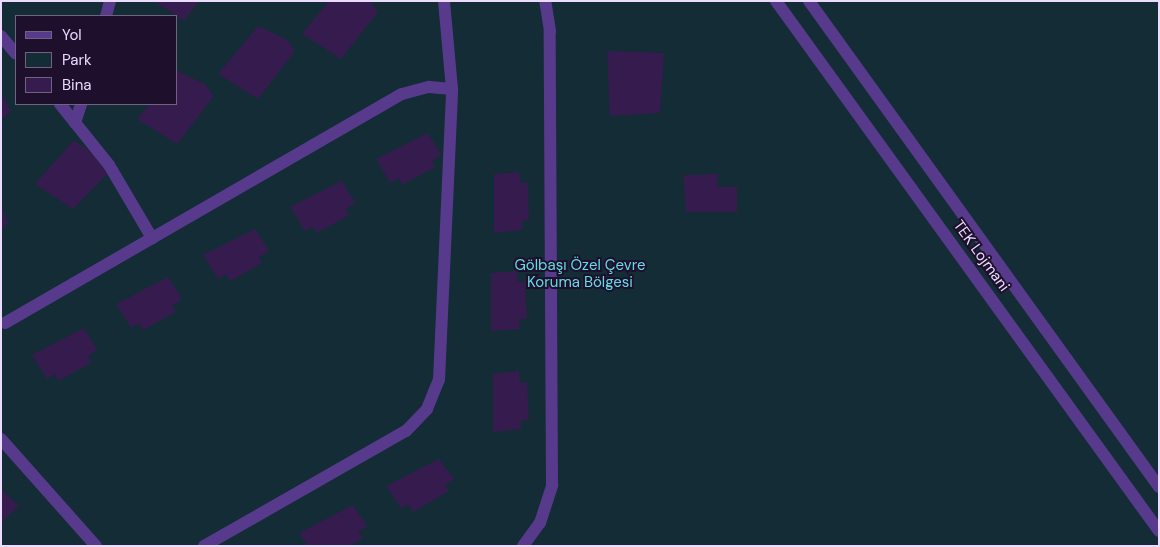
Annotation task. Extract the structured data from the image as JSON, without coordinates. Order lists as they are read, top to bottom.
{
  "streets": {
    "street": ["TEK Lojmani"]
  },
  "parks": ["Gölbaşı Özel Çevre Koruma Bölgesi"],
  "legend": ["Yol", "Park", "Bina"]
}
